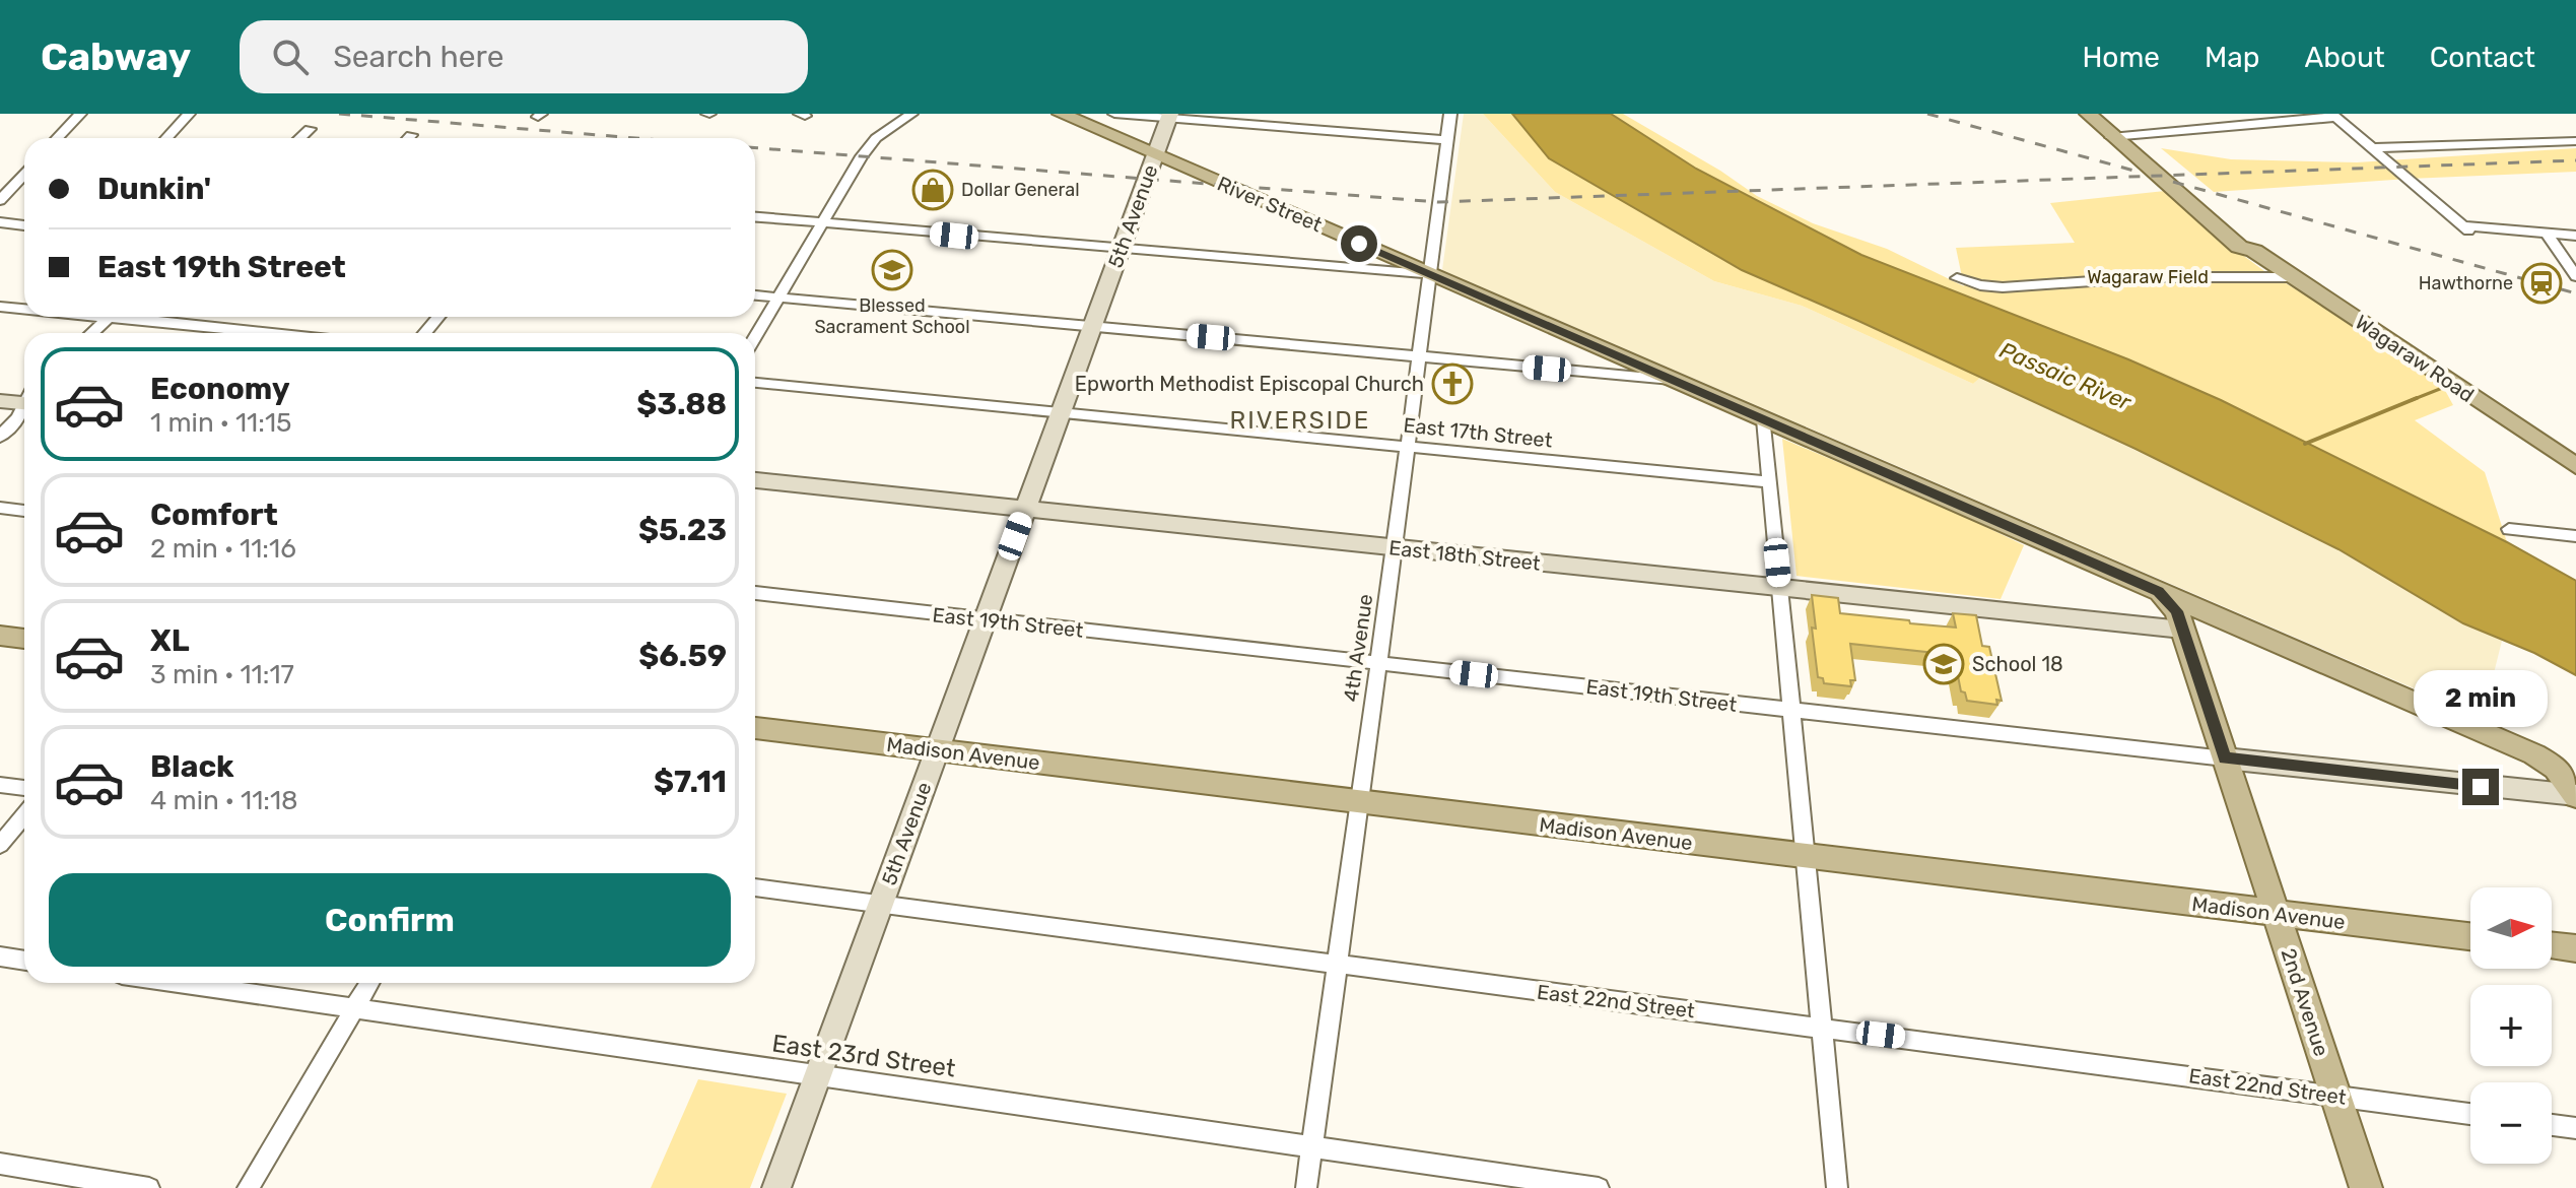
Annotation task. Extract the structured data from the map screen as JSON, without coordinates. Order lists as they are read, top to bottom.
{
  "streets": {
    "main road": [
      "River Street",
      "5th Avenue",
      "Wagaraw Road",
      "East 18th Street",
      "East 19th Street",
      "Madison Avenue",
      "2nd Avenue"
    ],
    "street": [
      "East 17th Street",
      "4th Avenue",
      "East 22nd Street",
      "East 23rd Street"
    ]
  },
  "crossings": [
    ["River Street", "5th Avenue"],
    ["River Street", "East 18th Street"],
    ["River Street", "4th Avenue"],
    ["River Street", "2nd Avenue"],
    ["5th Avenue", "East 17th Street"],
    ["5th Avenue", "East 18th Street"],
    ["5th Avenue", "East 19th Street"],
    ["5th Avenue", "Madison Avenue"],
    ["5th Avenue", "East 22nd Street"],
    ["5th Avenue", "East 23rd Street"],
    ["East 17th Street", "4th Avenue"],
    ["East 18th Street", "4th Avenue"],
    ["East 18th Street", "2nd Avenue"],
    ["East 19th Street", "4th Avenue"],
    ["East 19th Street", "2nd Avenue"],
    ["4th Avenue", "Madison Avenue"],
    ["4th Avenue", "East 22nd Street"],
    ["4th Avenue", "East 23rd Street"],
    ["Madison Avenue", "2nd Avenue"],
    ["East 22nd Street", "2nd Avenue"]
  ],
  "districts": ["RIVERSIDE"],
  "water": ["Passaic River"],
  "parks": ["Wagaraw Field"],
  "places": {
    "shop": ["Dollar General"],
    "school or university": ["Blessed Sacrament School", "School 18"],
    "station": ["Hawthorne"],
    "church": ["Epworth Methodist Episcopal Church"]
  },
  "north": "right",
  "page": {
    "header": "Cabway",
    "search": "Search here",
    "nav": [
      "Home",
      "Map",
      "About",
      "Contact"
    ],
    "banner": ["Dunkin'", "East 19th Street"],
    "list": [
      {
        "name": "Economy",
        "note": "1 min · 11:15",
        "value": "$3.88"
      },
      {
        "name": "Comfort",
        "note": "2 min · 11:16",
        "value": "$5.23"
      },
      {
        "name": "XL",
        "note": "3 min · 11:17",
        "value": "$6.59"
      },
      {
        "name": "Black",
        "note": "4 min · 11:18",
        "value": "$7.11"
      }
    ],
    "bubble": "2 min",
    "buttons": "Confirm",
    "map_buttons": ["+", "−"]
  }
}
